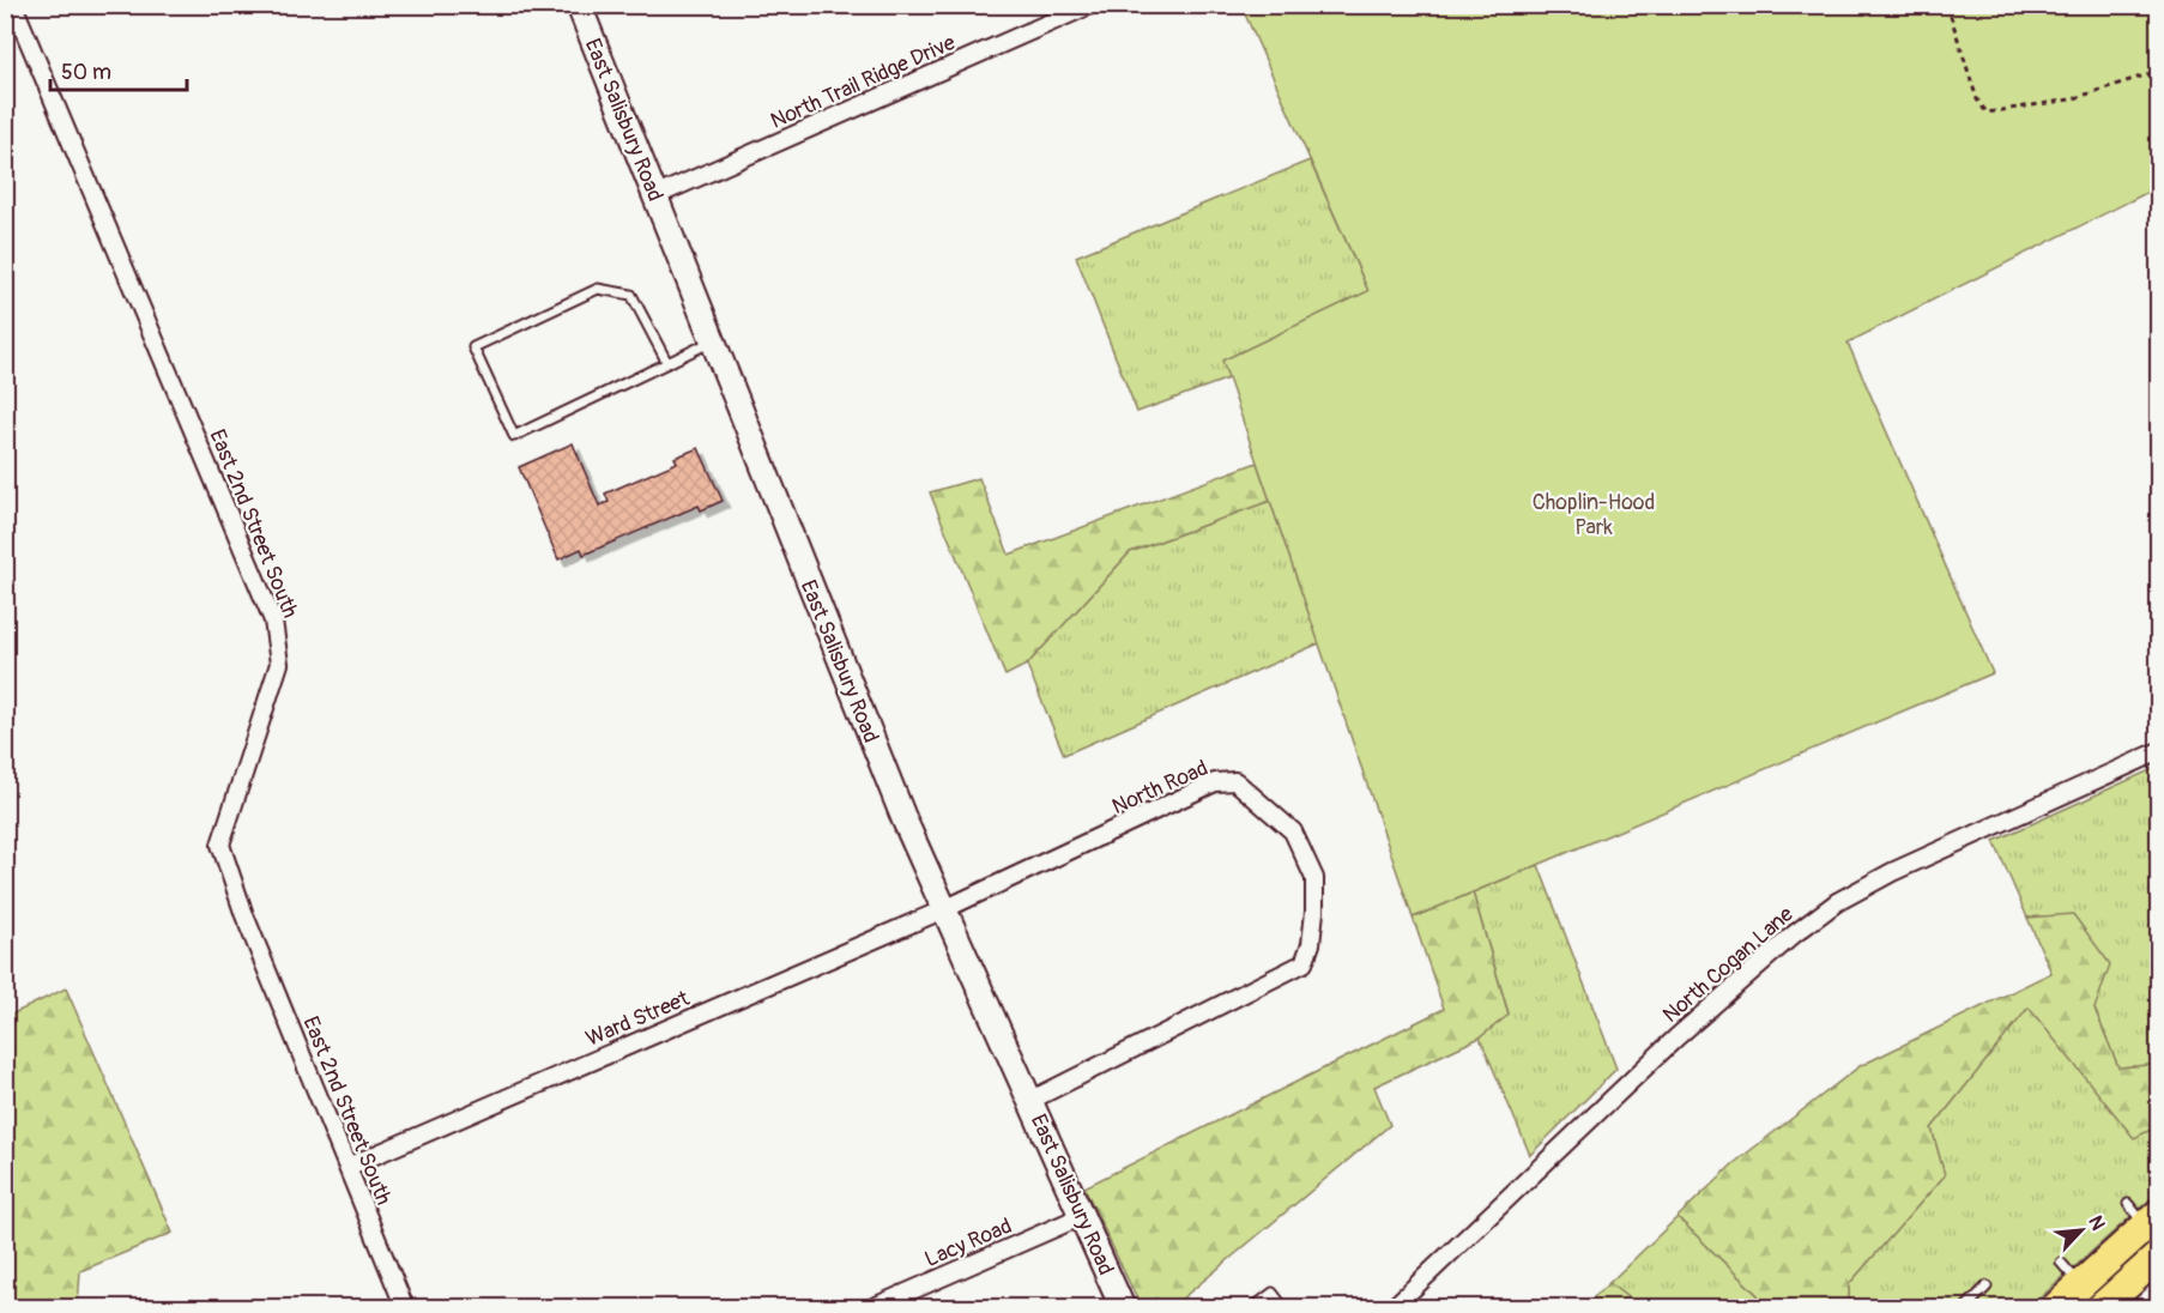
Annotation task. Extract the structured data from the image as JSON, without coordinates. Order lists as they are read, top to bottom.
{
  "streets": {
    "main road": ["East Salisbury Road"],
    "street": [
      "North Trail Ridge Drive",
      "East 2nd Street South",
      "North Road",
      "North Cogan Lane",
      "Ward Street",
      "Lacy Road"
    ]
  },
  "crossings": [
    ["North Trail Ridge Drive", "East Salisbury Road"],
    ["East Salisbury Road", "North Road"],
    ["East Salisbury Road", "Ward Street"],
    ["East Salisbury Road", "Lacy Road"],
    ["East 2nd Street South", "Ward Street"],
    ["North Road", "Ward Street"]
  ],
  "parks": ["Choplin-Hood Park"],
  "scale_bar": "50 m",
  "north": "top right"
}
